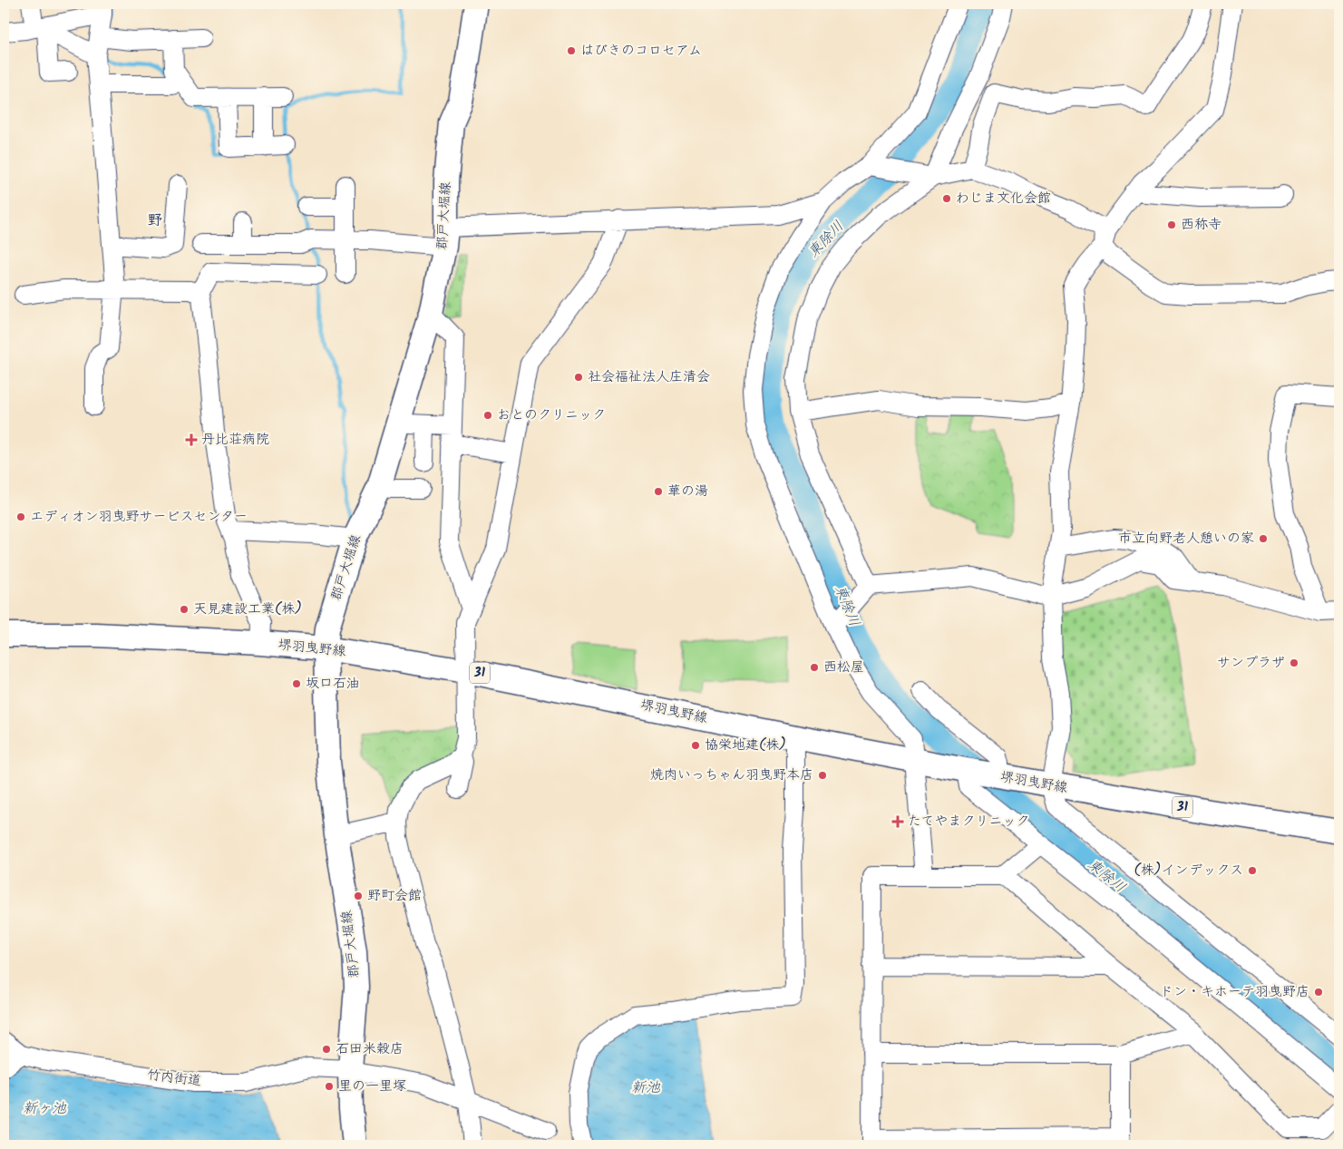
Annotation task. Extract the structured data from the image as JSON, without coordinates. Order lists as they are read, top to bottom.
{
  "streets": {
    "main road": ["郡戸大堀線", "堺羽曳野線", "31"],
    "street": ["竹内街道"]
  },
  "crossings": [
    ["郡戸大堀線", "堺羽曳野線"],
    ["郡戸大堀線", "竹内街道"]
  ],
  "districts": ["野"],
  "water": ["東除川", "新池", "新ヶ池"],
  "places": {
    "other": [
      "はびきのコロセアム",
      "わじま文化会館",
      "西称寺",
      "社会福祉法人庄清会",
      "おとのクリニック",
      "華の湯",
      "エディオン羽曳野サービスセンター",
      "市立向野老人憩いの家",
      "天見建設工業(株)",
      "サンプラザ",
      "西松屋",
      "坂口石油",
      "協栄地建(株)",
      "焼肉いっちゃん羽曳野本店",
      "(株)インデックス",
      "野町会館",
      "ドン・キホーテ羽曳野店",
      "石田米穀店",
      "里の一里塚"
    ],
    "health": ["丹比荘病院", "たてやまクリニック"]
  }
}
